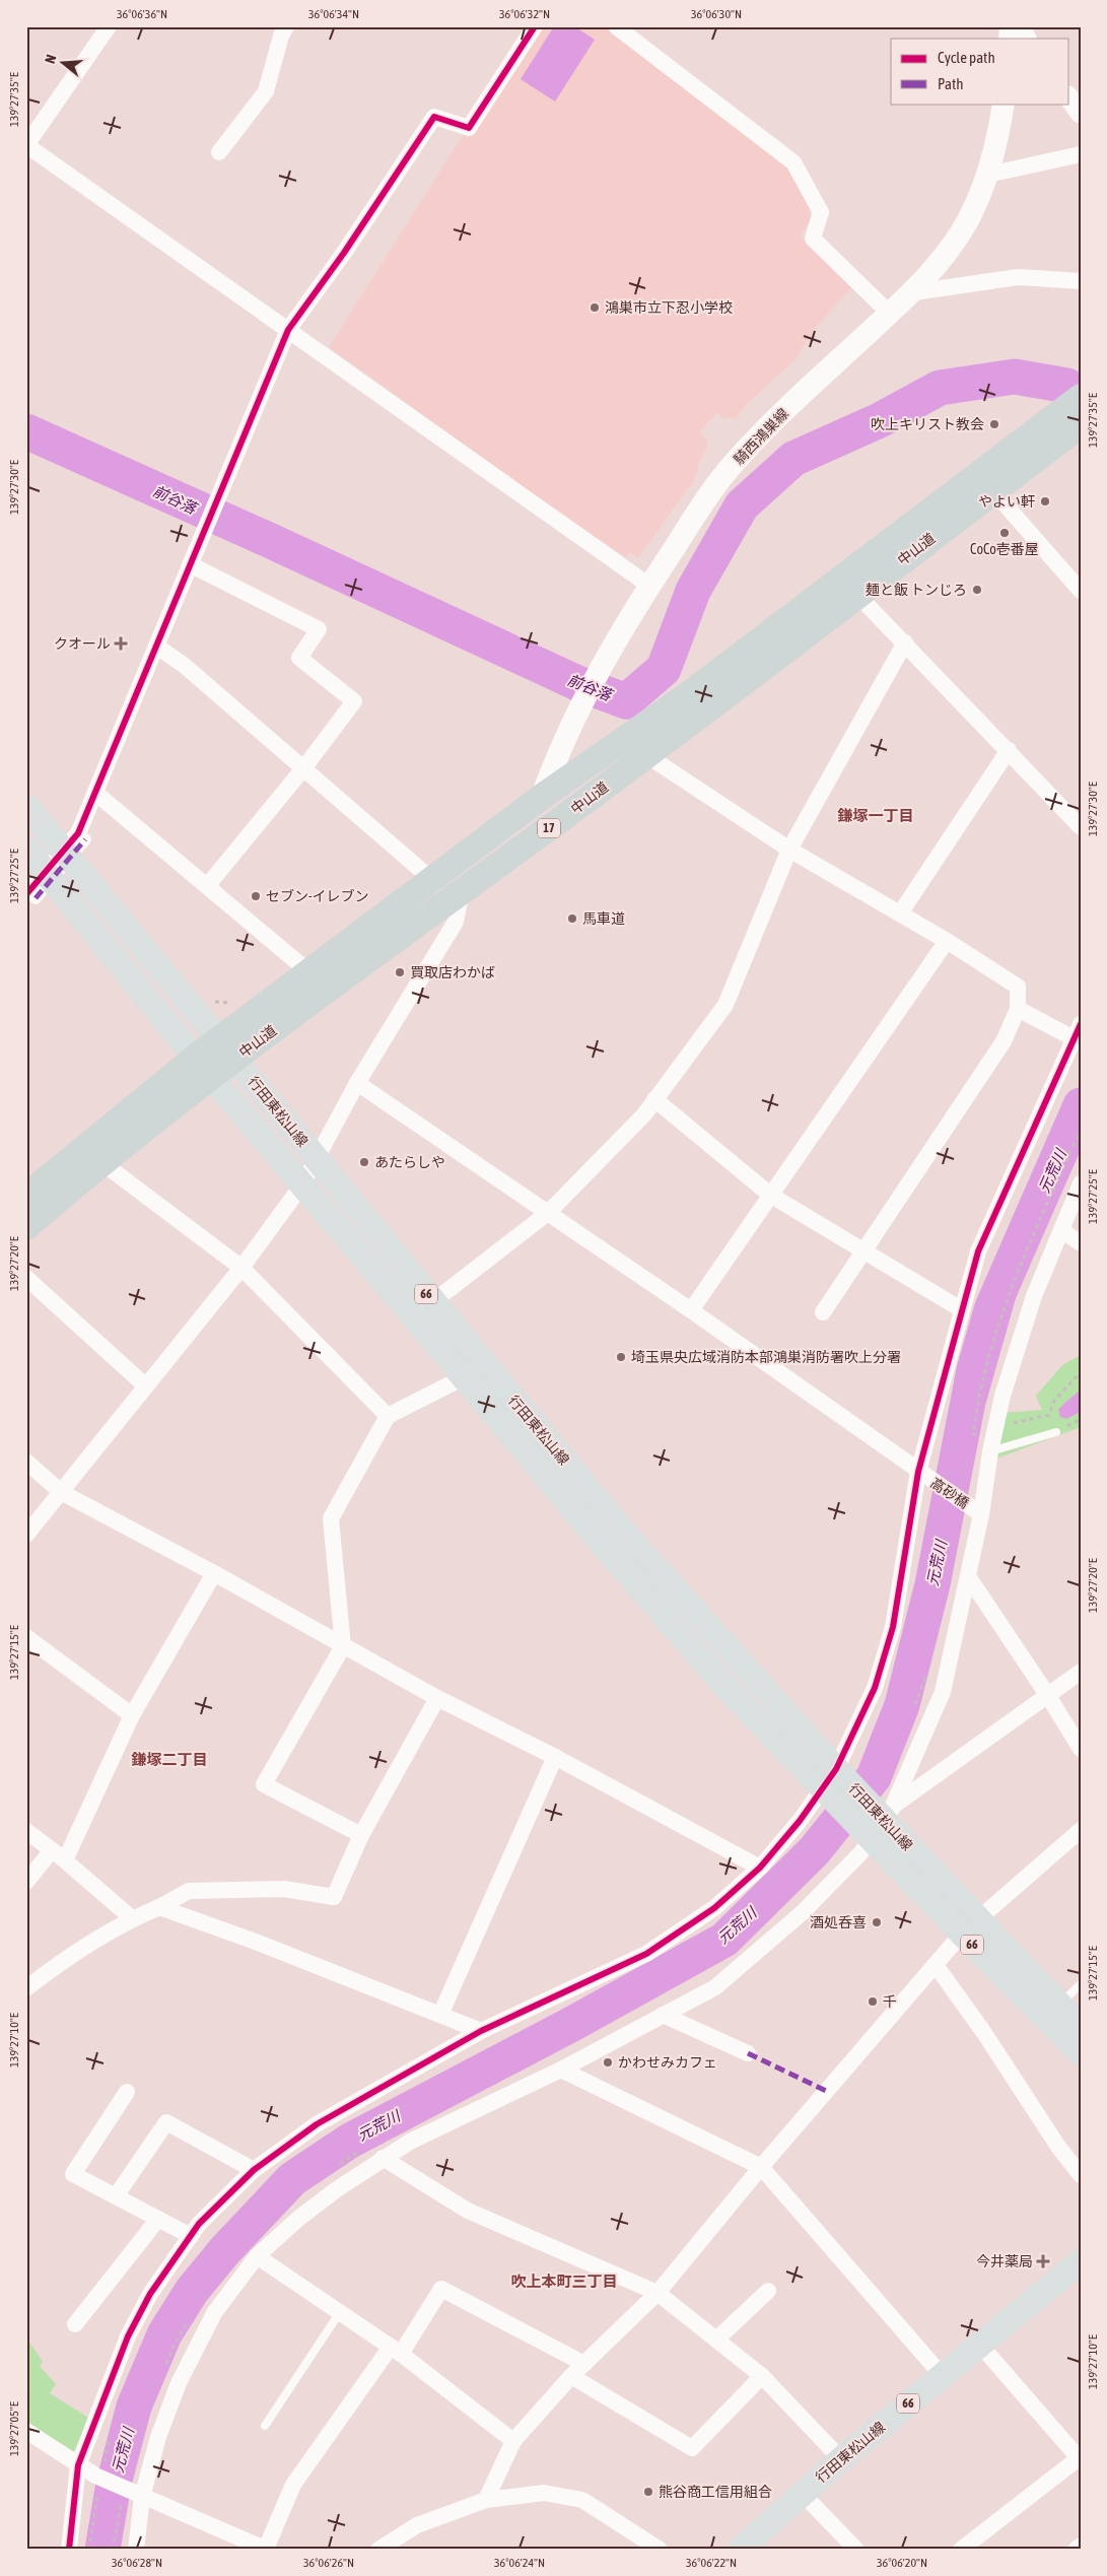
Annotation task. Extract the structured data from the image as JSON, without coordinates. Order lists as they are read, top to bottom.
{
  "streets": {
    "highway": ["中山道", "17"],
    "main road": ["騎西鴻巣線", "行田東松山線", "66"],
    "street": ["高砂橋"]
  },
  "crossings": [
    ["騎西鴻巣線", "中山道"],
    ["中山道", "行田東松山線"]
  ],
  "districts": ["鎌塚一丁目", "鎌塚二丁目", "吹上本町三丁目"],
  "water": ["前谷落", "元荒川"],
  "places": {
    "other": [
      "鴻巣市立下忍小学校",
      "吹上キリスト教会",
      "やよい軒",
      "CoCo壱番屋",
      "麺と飯 トンじろ",
      "セブン-イレブン",
      "馬車道",
      "買取店わかば",
      "あたらしや",
      "埼玉県央広域消防本部鴻巣消防署吹上分署",
      "酒処呑喜",
      "千",
      "かわせみカフェ",
      "熊谷商工信用組合"
    ],
    "health": ["クオール", "今井薬局"]
  },
  "legend": ["Cycle path", "Path"],
  "north": "left",
  "coordinates": [
    "36°06'36\"N",
    "36°06'34\"N",
    "36°06'32\"N",
    "36°06'30\"N",
    "139°27'35\"E",
    "139°27'30\"E",
    "139°27'25\"E",
    "139°27'20\"E",
    "139°27'15\"E",
    "139°27'10\"E",
    "139°27'05\"E",
    "36°06'28\"N",
    "36°06'26\"N",
    "36°06'24\"N",
    "36°06'22\"N",
    "36°06'20\"N"
  ]
}
